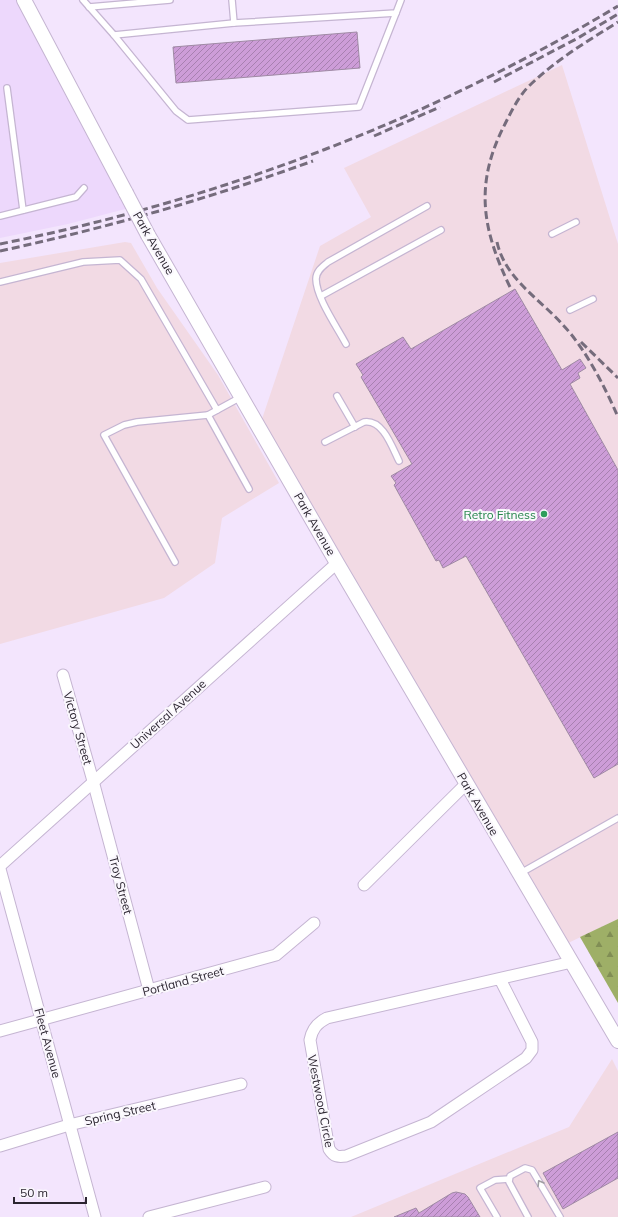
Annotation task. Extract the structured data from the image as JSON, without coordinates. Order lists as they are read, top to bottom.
{
  "streets": {
    "street": [
      "Park Avenue",
      "Universal Avenue",
      "Victory Street",
      "Troy Street",
      "Portland Street",
      "Fleet Avenue",
      "Westwood Circle",
      "Spring Street"
    ]
  },
  "crossings": [
    ["Park Avenue", "Universal Avenue"],
    ["Park Avenue", "Westwood Circle"],
    ["Universal Avenue", "Victory Street"],
    ["Universal Avenue", "Troy Street"],
    ["Universal Avenue", "Fleet Avenue"],
    ["Victory Street", "Troy Street"],
    ["Troy Street", "Portland Street"],
    ["Portland Street", "Fleet Avenue"],
    ["Fleet Avenue", "Spring Street"]
  ],
  "places": ["Retro Fitness"],
  "scale_bar": "50 m"
}
